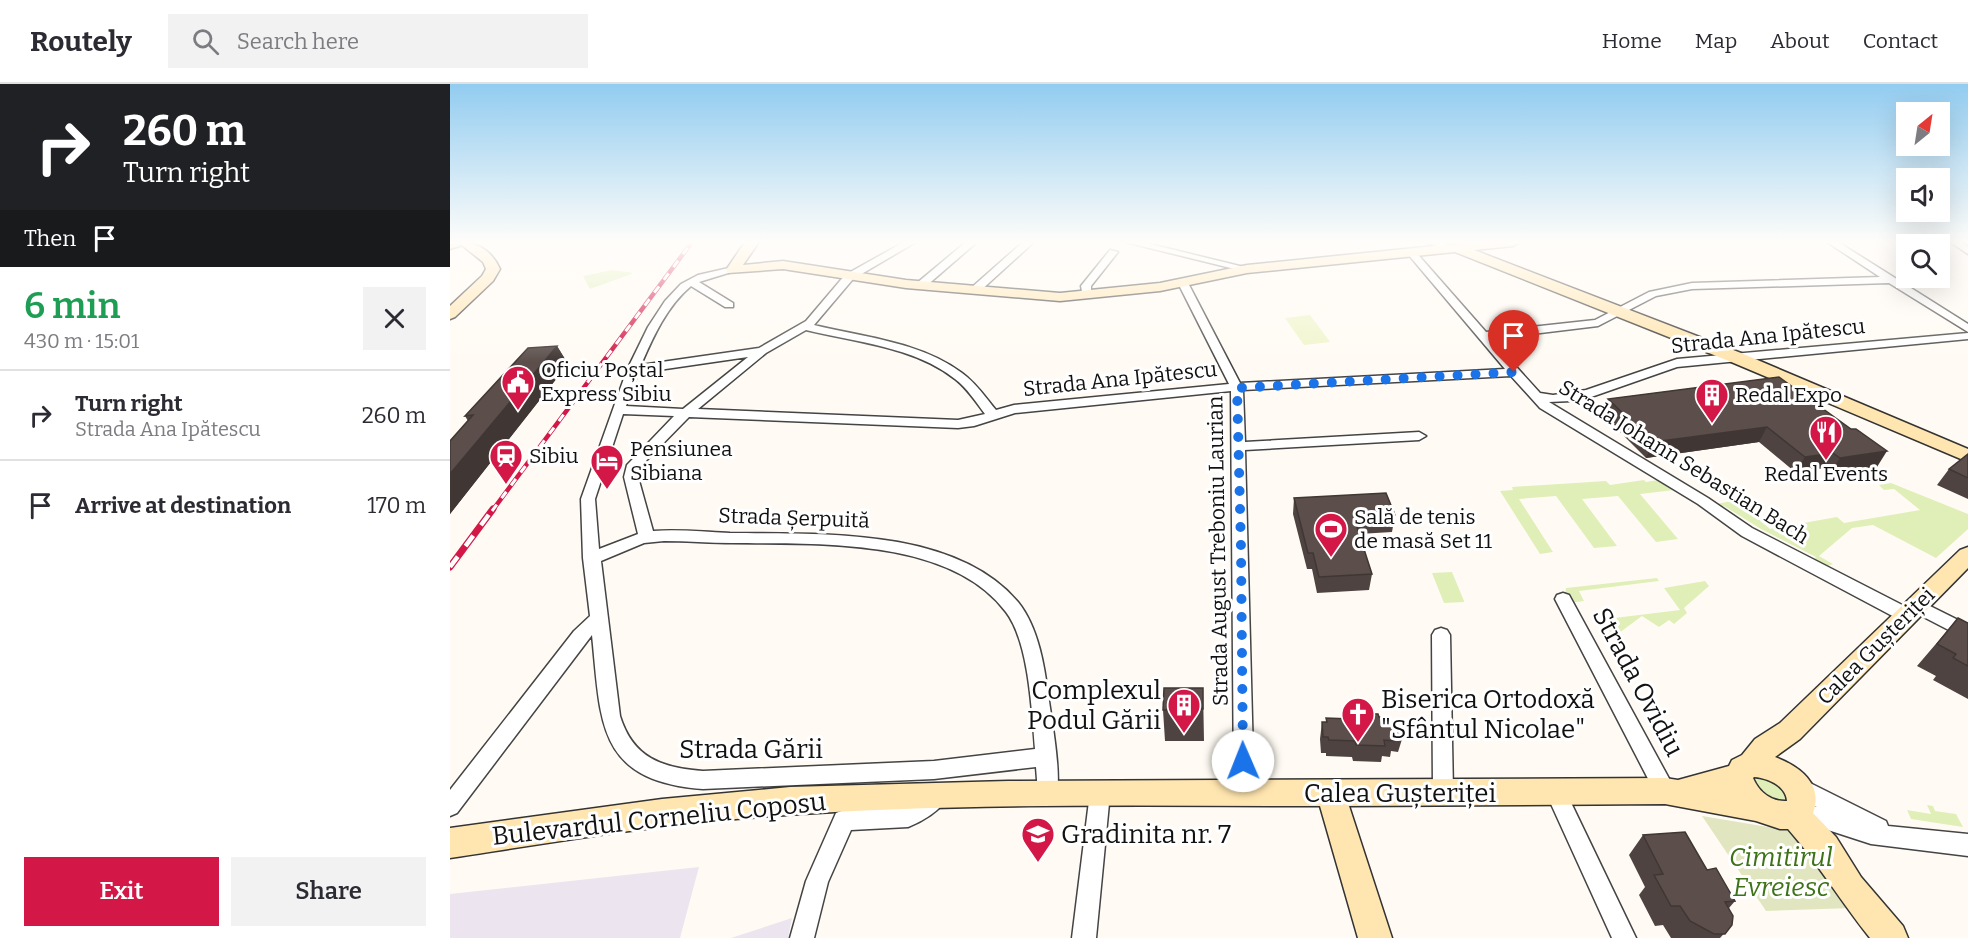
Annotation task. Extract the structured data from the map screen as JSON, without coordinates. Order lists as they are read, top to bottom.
{
  "streets": {
    "street": [
      "Strada Ana Ipătescu",
      "Strada Johann Sebastian Bach",
      "Strada Șerpuită",
      "Strada August Treboniu Laurian",
      "Calea Gușteriței",
      "Strada Ovidiu",
      "Strada Gării",
      "Bulevardul Corneliu Coposu"
    ]
  },
  "crossings": [
    ["Strada Ana Ipătescu", "Strada Johann Sebastian Bach"],
    ["Strada Ana Ipătescu", "Strada August Treboniu Laurian"],
    ["Strada Ana Ipătescu", "Strada Gării"],
    ["Strada Johann Sebastian Bach", "Calea Gușteriței"],
    ["Strada Șerpuită", "Calea Gușteriței"],
    ["Strada Șerpuită", "Strada Gării"],
    ["Strada August Treboniu Laurian", "Calea Gușteriței"],
    ["Calea Gușteriței", "Strada Ovidiu"],
    ["Calea Gușteriței", "Bulevardul Corneliu Coposu"]
  ],
  "parks": ["Cimitirul Evreiesc"],
  "places": {
    "public building": ["Oficiu Poștal Express Sibiu"],
    "building": ["Redal Expo", "Complexul Podul Gării"],
    "restaurant": ["Redal Events"],
    "station": ["Sibiu"],
    "hotel": ["Pensiunea Sibiana"],
    "sports": ["Sală de tenis de masă Set 11"],
    "church": ["Biserica Ortodoxă \"Sfântul Nicolae\""],
    "school or university": ["Gradinita nr. 7"]
  },
  "north": "top right",
  "page": {
    "header": "Routely",
    "search": "Search here",
    "nav": [
      "Home",
      "Map",
      "About",
      "Contact"
    ],
    "turn": ["260 m", "Turn right"],
    "then": "Then",
    "heading": ["6 min", "430 m · 15:01"],
    "list": [
      {
        "name": "Turn right",
        "note": "Strada Ana Ipătescu",
        "value": "260 m"
      },
      {
        "name": "Arrive at destination",
        "value": "170 m"
      }
    ],
    "buttons": ["Exit", "Share"]
  }
}
